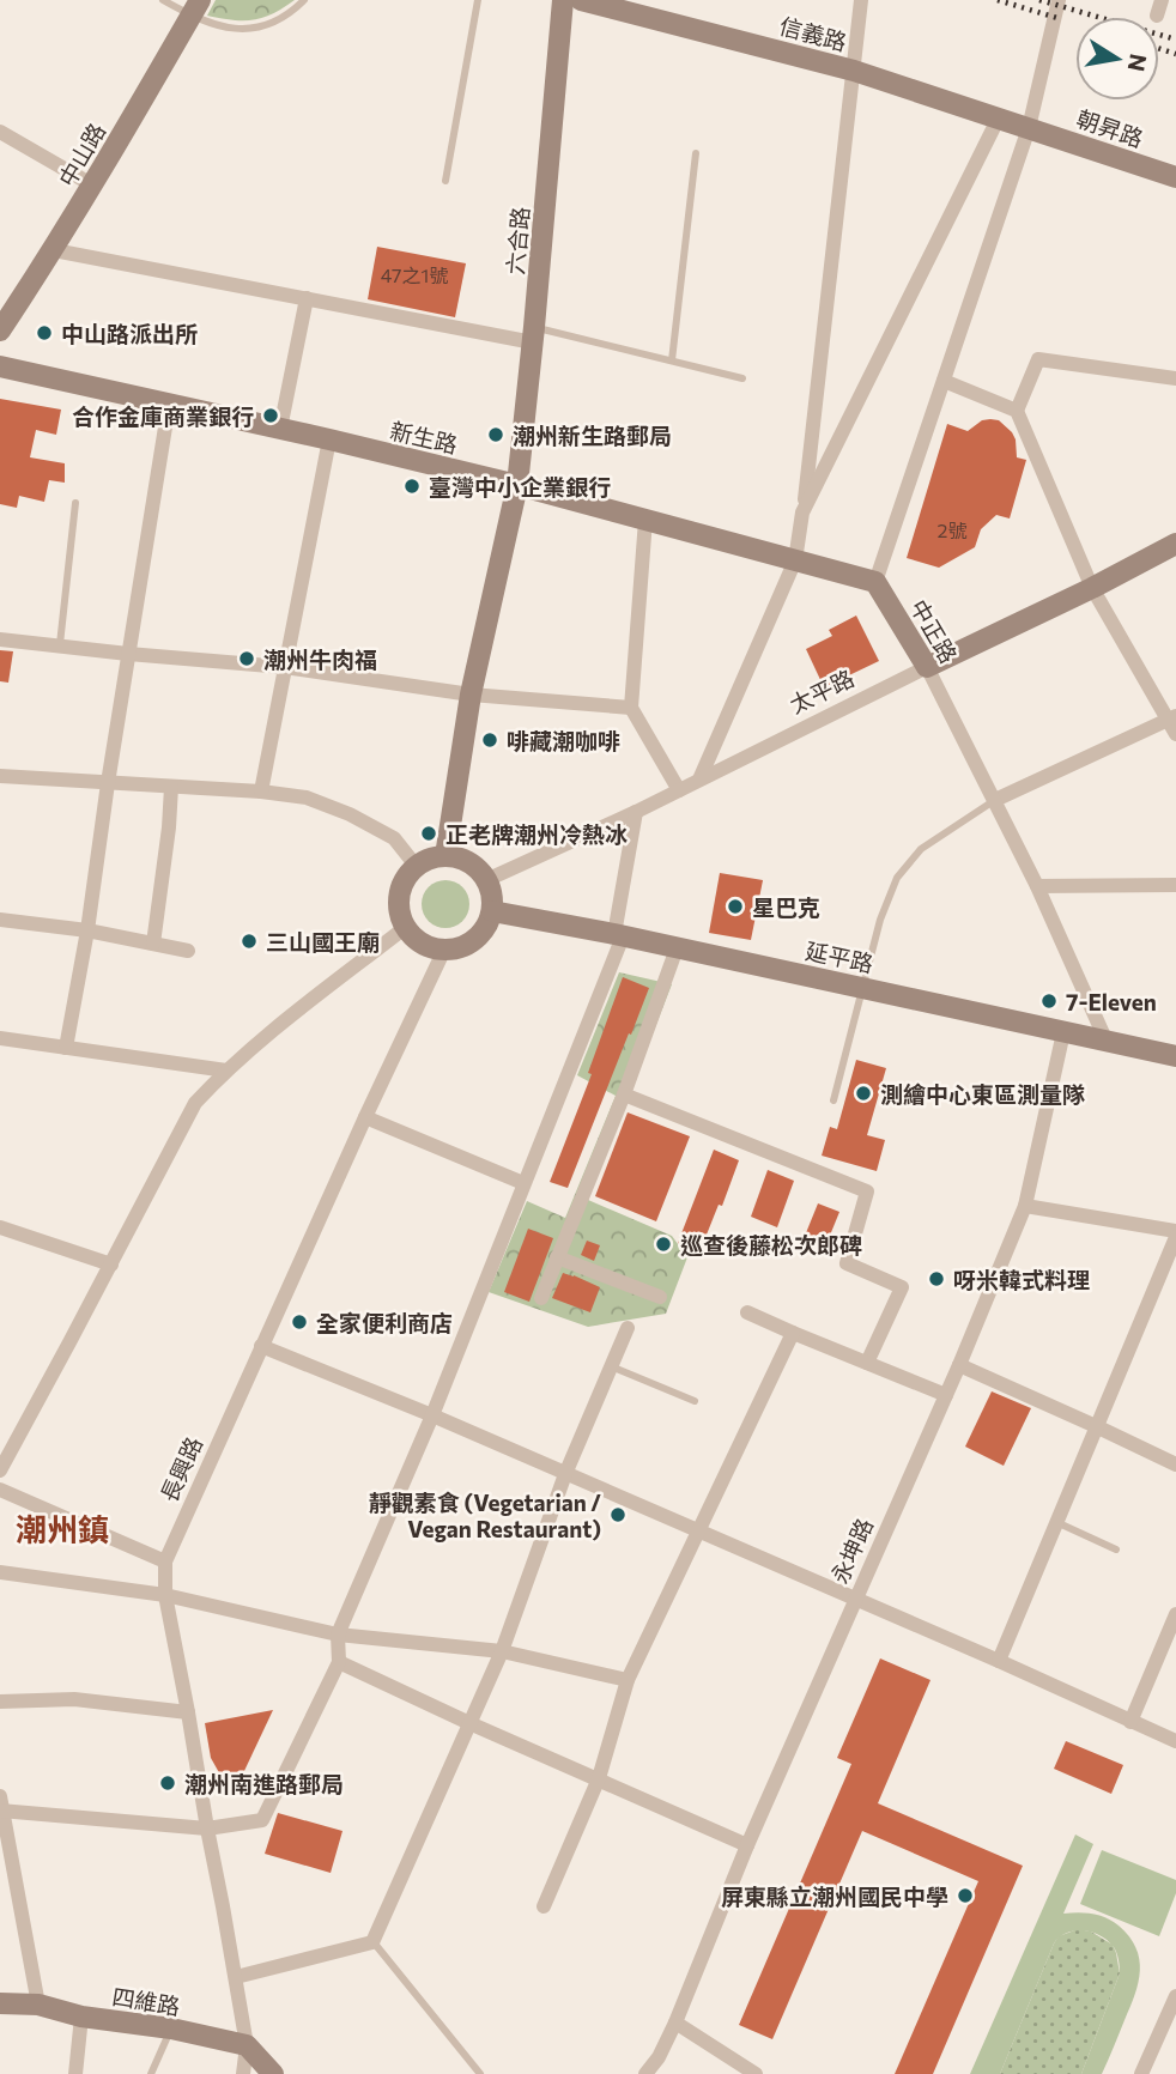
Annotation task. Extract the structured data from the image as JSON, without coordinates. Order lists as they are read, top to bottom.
{
  "streets": {
    "main road": [
      "信義路",
      "朝昇路",
      "中山路",
      "六合路",
      "新生路",
      "中正路",
      "太平路",
      "延平路",
      "四維路"
    ],
    "street": ["長興路", "永坤路"]
  },
  "crossings": [
    ["信義路", "朝昇路"],
    ["六合路", "新生路"],
    ["中正路", "太平路"],
    ["中正路", "延平路"],
    ["太平路", "延平路"],
    ["太平路", "長興路"],
    ["延平路", "長興路"],
    ["延平路", "永坤路"],
    ["長興路", "四維路"]
  ],
  "districts": ["潮州鎮"],
  "places": [
    "中山路派出所",
    "合作金庫商業銀行",
    "潮州新生路郵局",
    "臺灣中小企業銀行",
    "潮州牛肉福",
    "啡藏潮咖啡",
    "正老牌潮州冷熱冰",
    "星巴克",
    "三山國王廟",
    "7-Eleven",
    "測繪中心東區測量隊",
    "巡查後藤松次郎碑",
    "呀米韓式料理",
    "全家便利商店",
    "靜觀素食 (Vegetarian / Vegan Restaurant)",
    "潮州南進路郵局",
    "屏東縣立潮州國民中學"
  ],
  "house_numbers": ["47之1號", "2號"],
  "north": "right"
}
